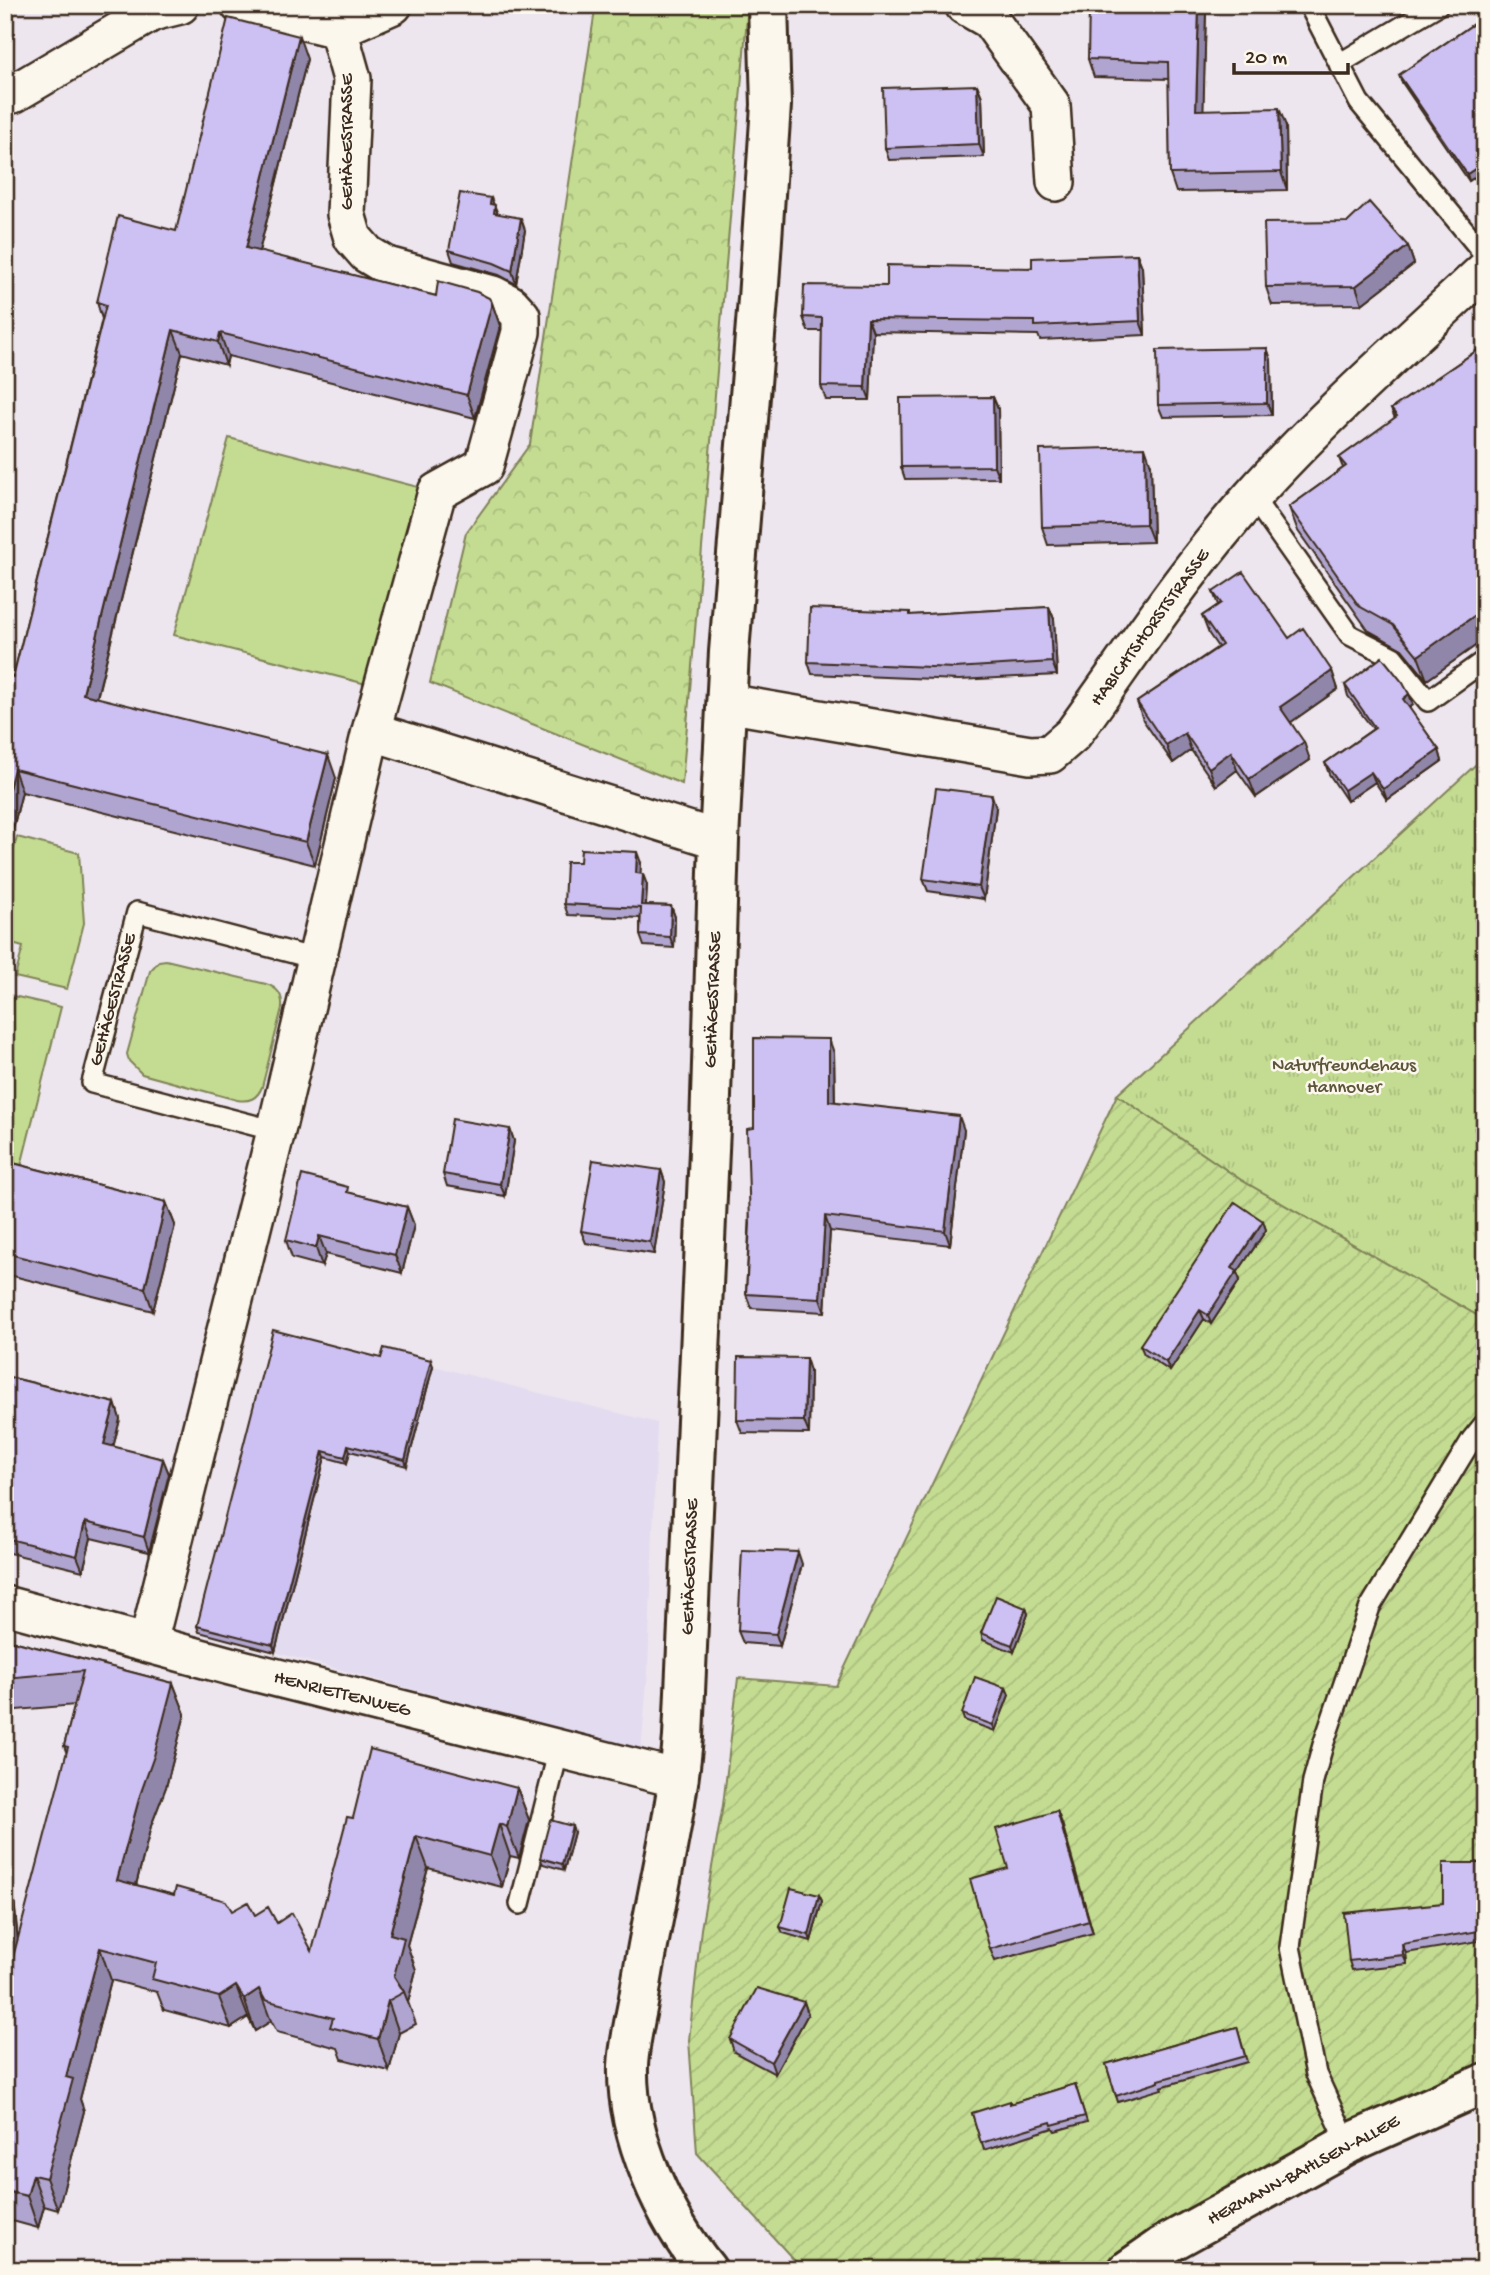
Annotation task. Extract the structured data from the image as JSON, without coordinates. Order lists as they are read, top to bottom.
{
  "streets": {
    "street": [
      "GEHÄGESTRASSE",
      "HABICHTSHORSTSTRASSE",
      "HENRIETTENWEG",
      "HERMANN-BAHLSEN-ALLEE"
    ]
  },
  "crossings": [
    ["GEHÄGESTRASSE", "HABICHTSHORSTSTRASSE"],
    ["GEHÄGESTRASSE", "HENRIETTENWEG"]
  ],
  "parks": ["Naturfreundehaus Hannover"],
  "scale_bar": "20 m"
}
